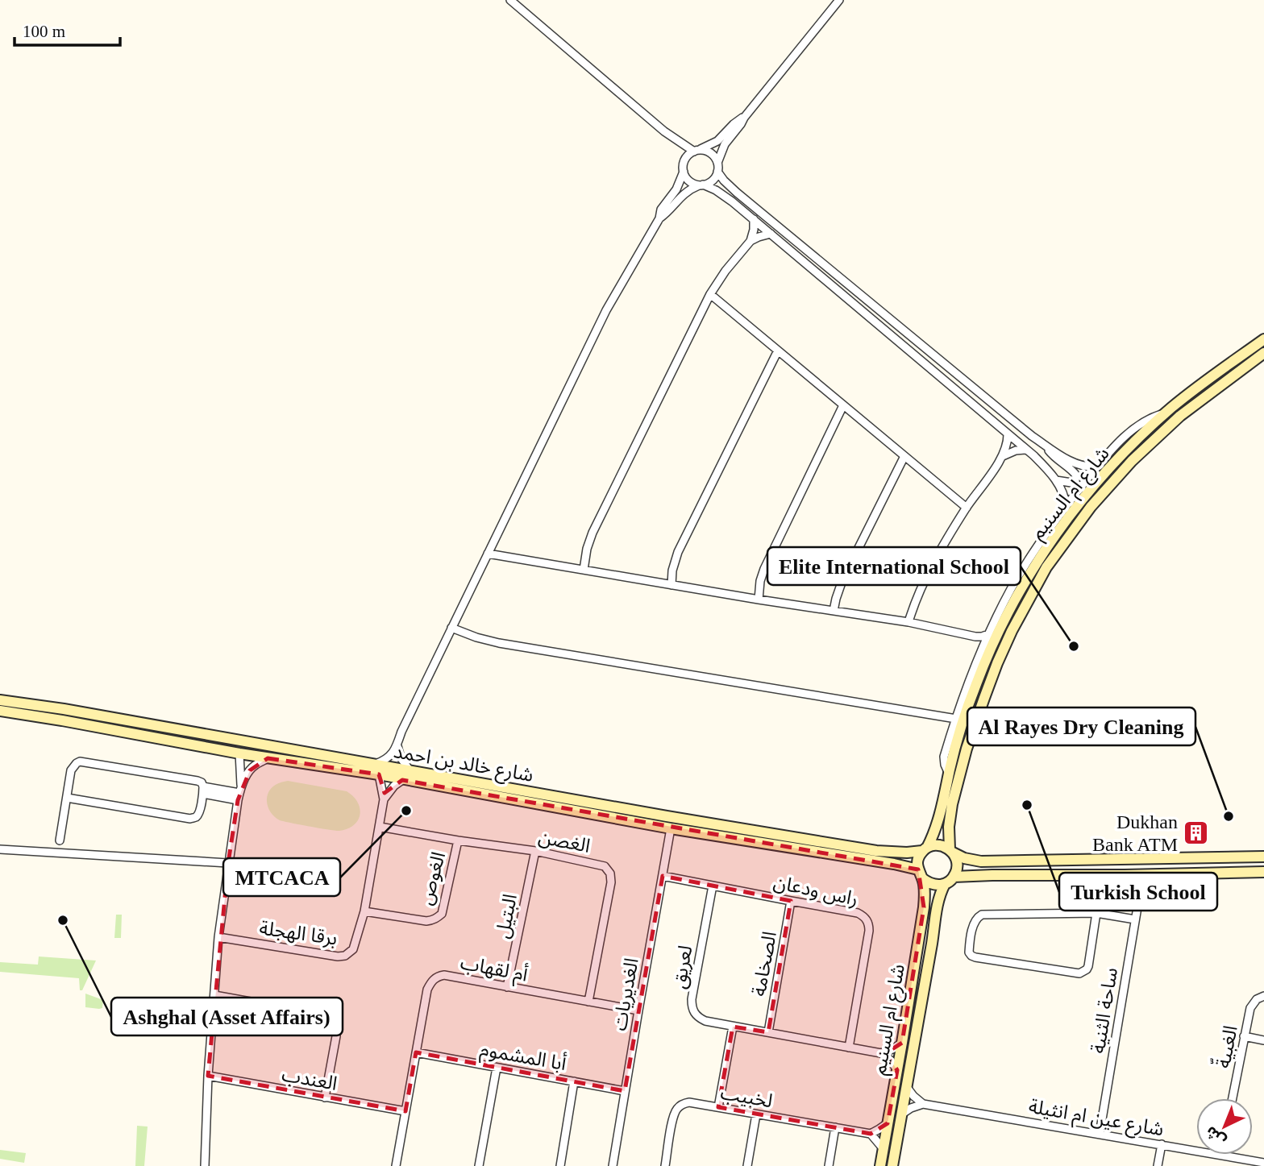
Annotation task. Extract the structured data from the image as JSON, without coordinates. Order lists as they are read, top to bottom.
{
  "streets": {
    "main road": ["شارع ام السنيم", "شارع خالد بن احمد"],
    "street": [
      "الغصن",
      "الغوص",
      "راس ودعان",
      "البتيل",
      "برقا الهجلة",
      "الصخامة",
      "لعريق",
      "أم لقهاب",
      "الغديريات",
      "ساحة الثنية",
      "الغبيةّ",
      "أبا المشموم",
      "العندب",
      "لخبيب",
      "شارع عين ام انثيلة"
    ]
  },
  "crossings": [
    ["شارع ام السنيم", "شارع خالد بن احمد"],
    ["شارع خالد بن احمد", "برقا الهجلة"],
    ["شارع خالد بن احمد", "الغديريات"],
    ["الغصن", "الغوص"],
    ["الغصن", "البتيل"],
    ["الغصن", "برقا الهجلة"],
    ["الغصن", "أم لقهاب"],
    ["الغوص", "برقا الهجلة"],
    ["راس ودعان", "الصخامة"],
    ["راس ودعان", "لعريق"],
    ["راس ودعان", "الغديريات"],
    ["البتيل", "أم لقهاب"],
    ["الصخامة", "لعريق"],
    ["أم لقهاب", "الغديريات"],
    ["أم لقهاب", "أبا المشموم"],
    ["أم لقهاب", "العندب"],
    ["الغديريات", "أبا المشموم"],
    ["ساحة الثنية", "شارع عين ام انثيلة"]
  ],
  "places": {
    "other": [
      "Elite International School",
      "Turkish School",
      "MTCACA",
      "Al Rayes Dry Cleaning",
      "Ashghal (Asset Affairs)"
    ],
    "building": ["Dukhan Bank ATM"]
  },
  "scale_bar": "100 m",
  "north": "bottom left"
}
